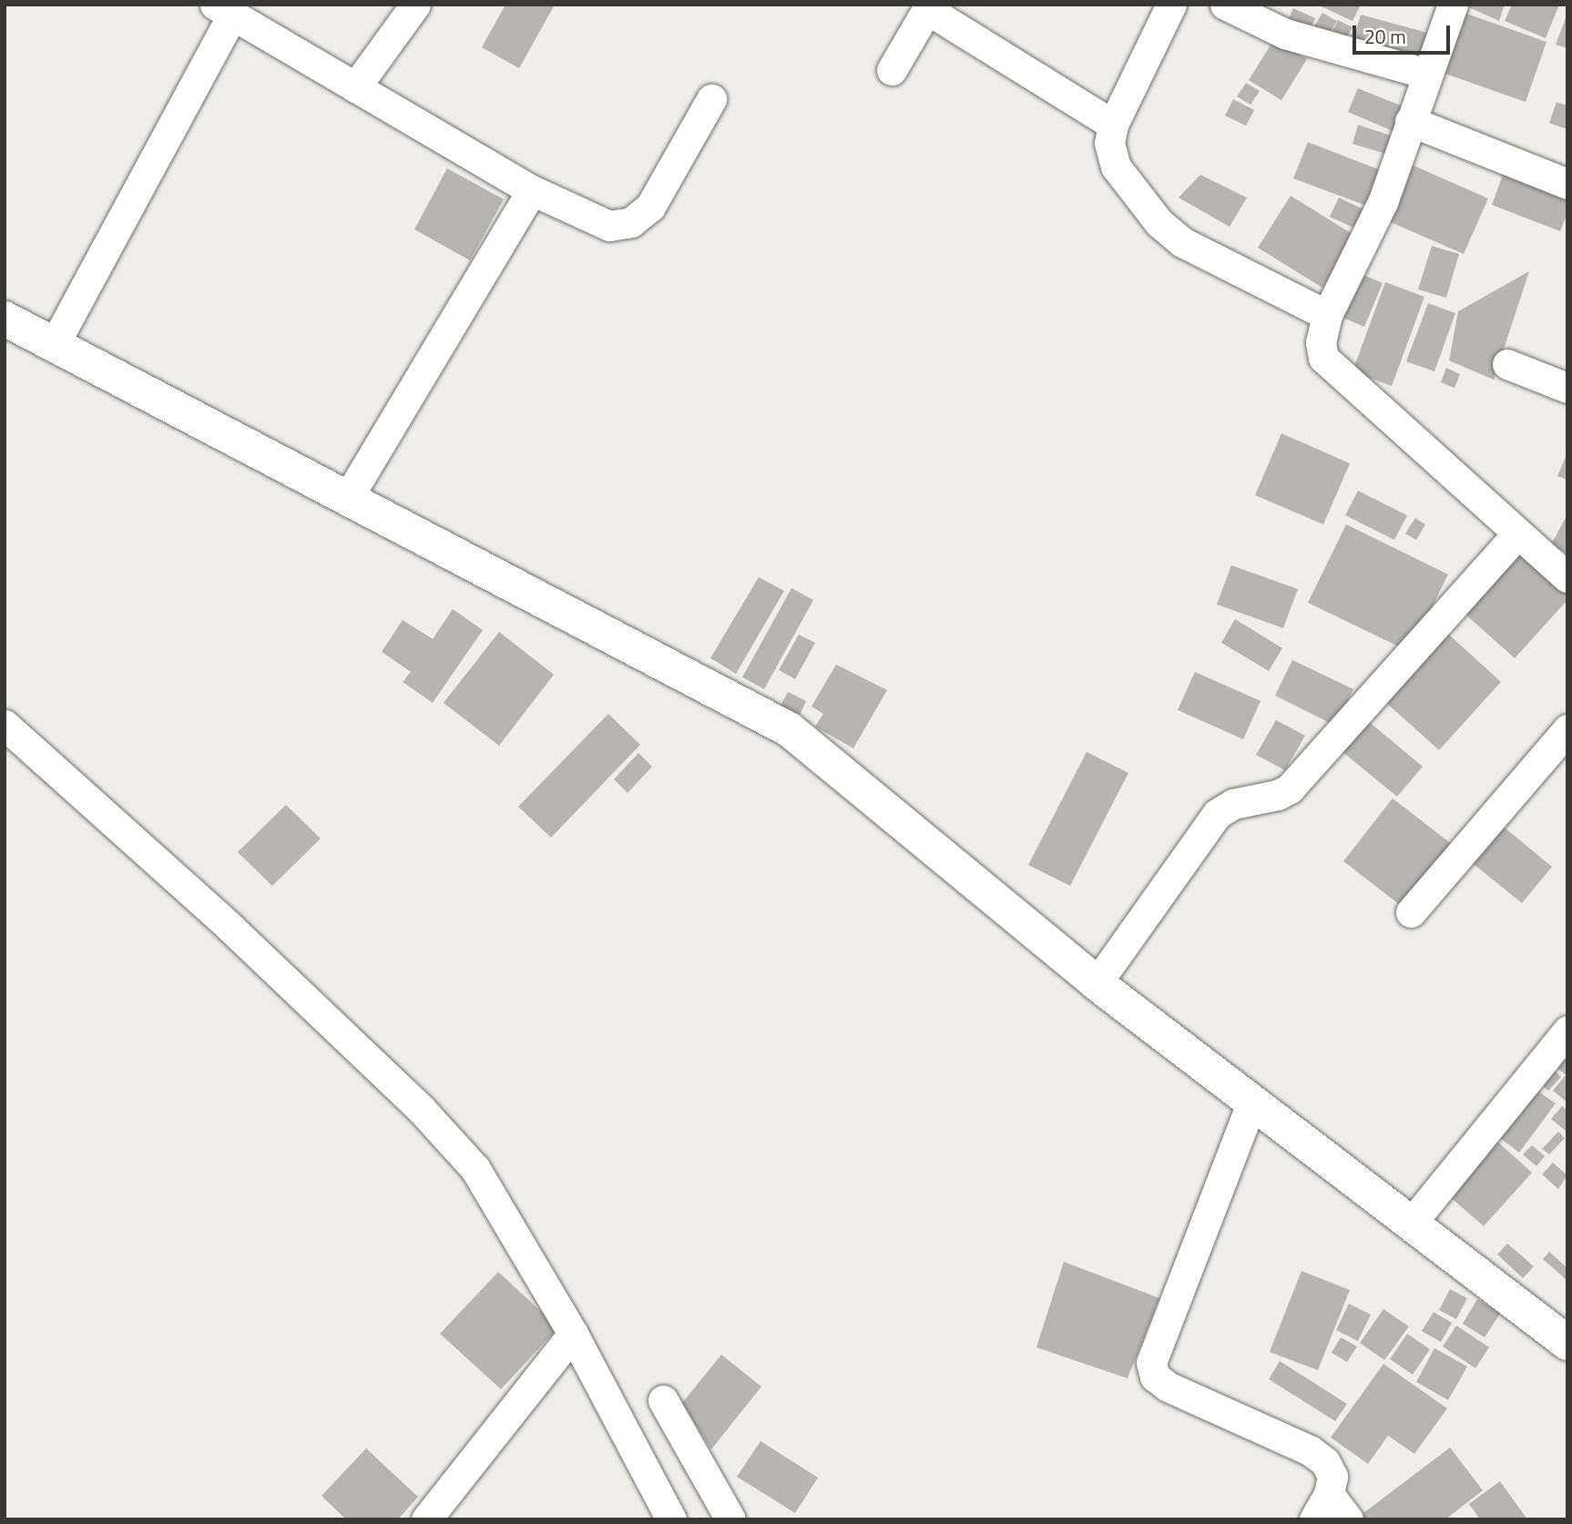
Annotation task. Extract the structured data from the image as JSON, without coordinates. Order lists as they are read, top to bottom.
{
  "scale_bar": "20 m"
}
